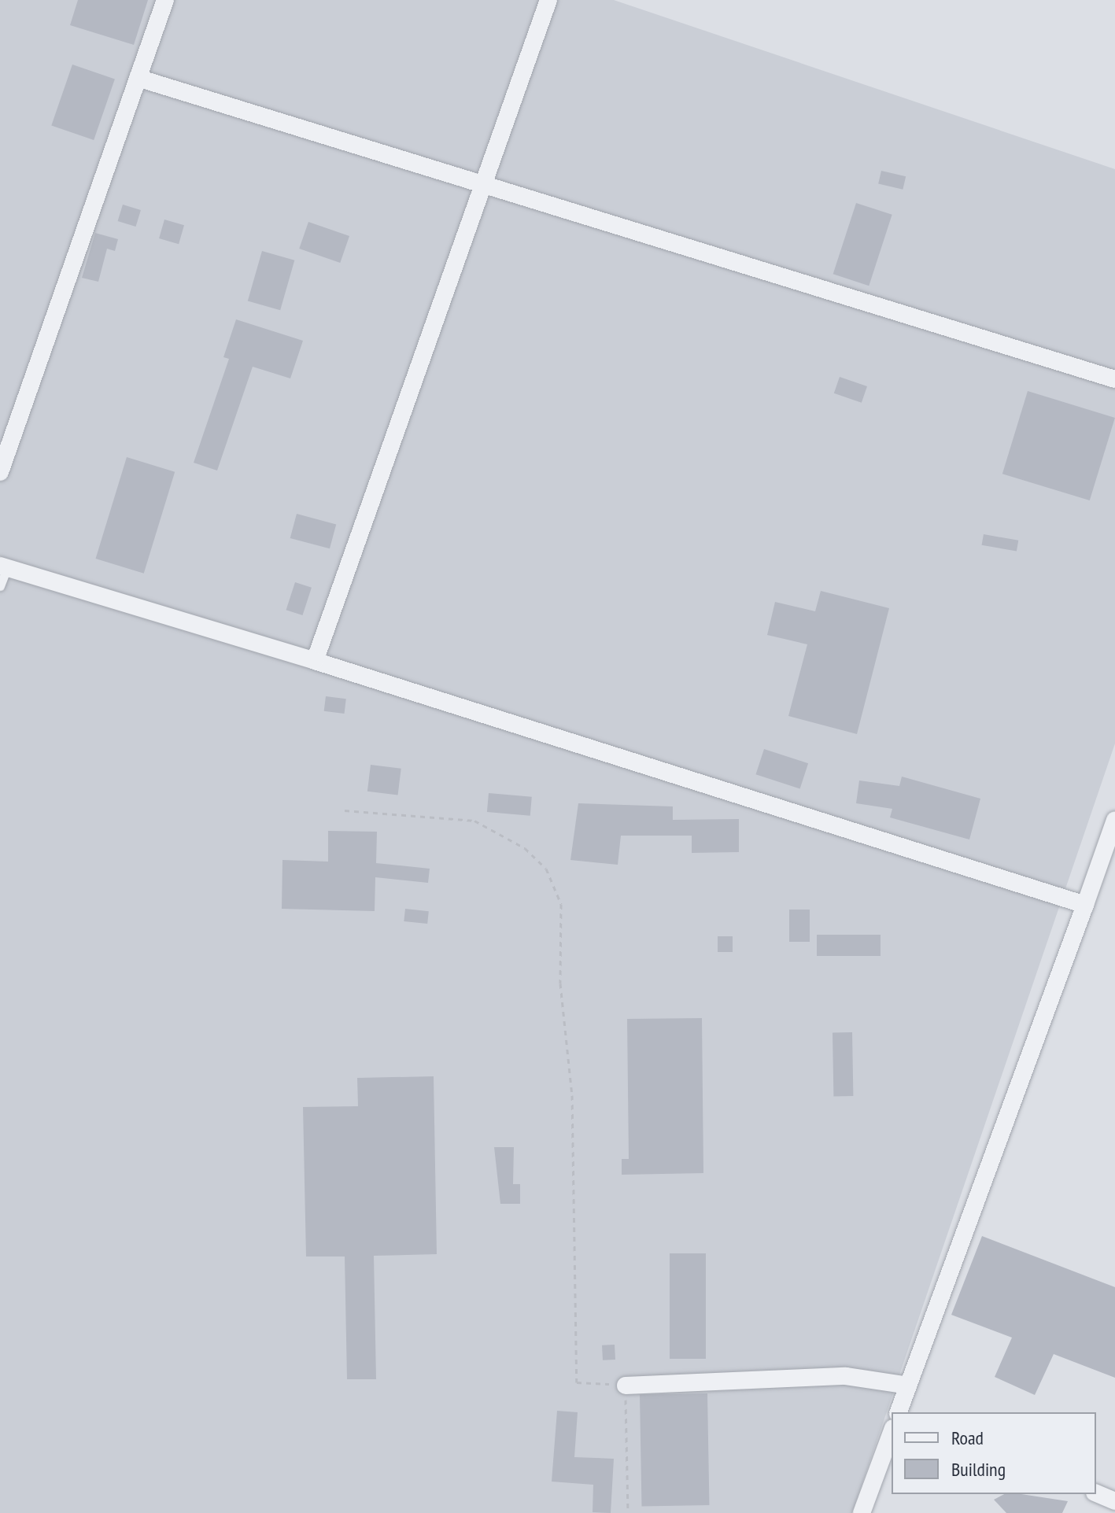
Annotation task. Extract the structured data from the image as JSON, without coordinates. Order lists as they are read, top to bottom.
{
  "legend": ["Road", "Building"]
}
